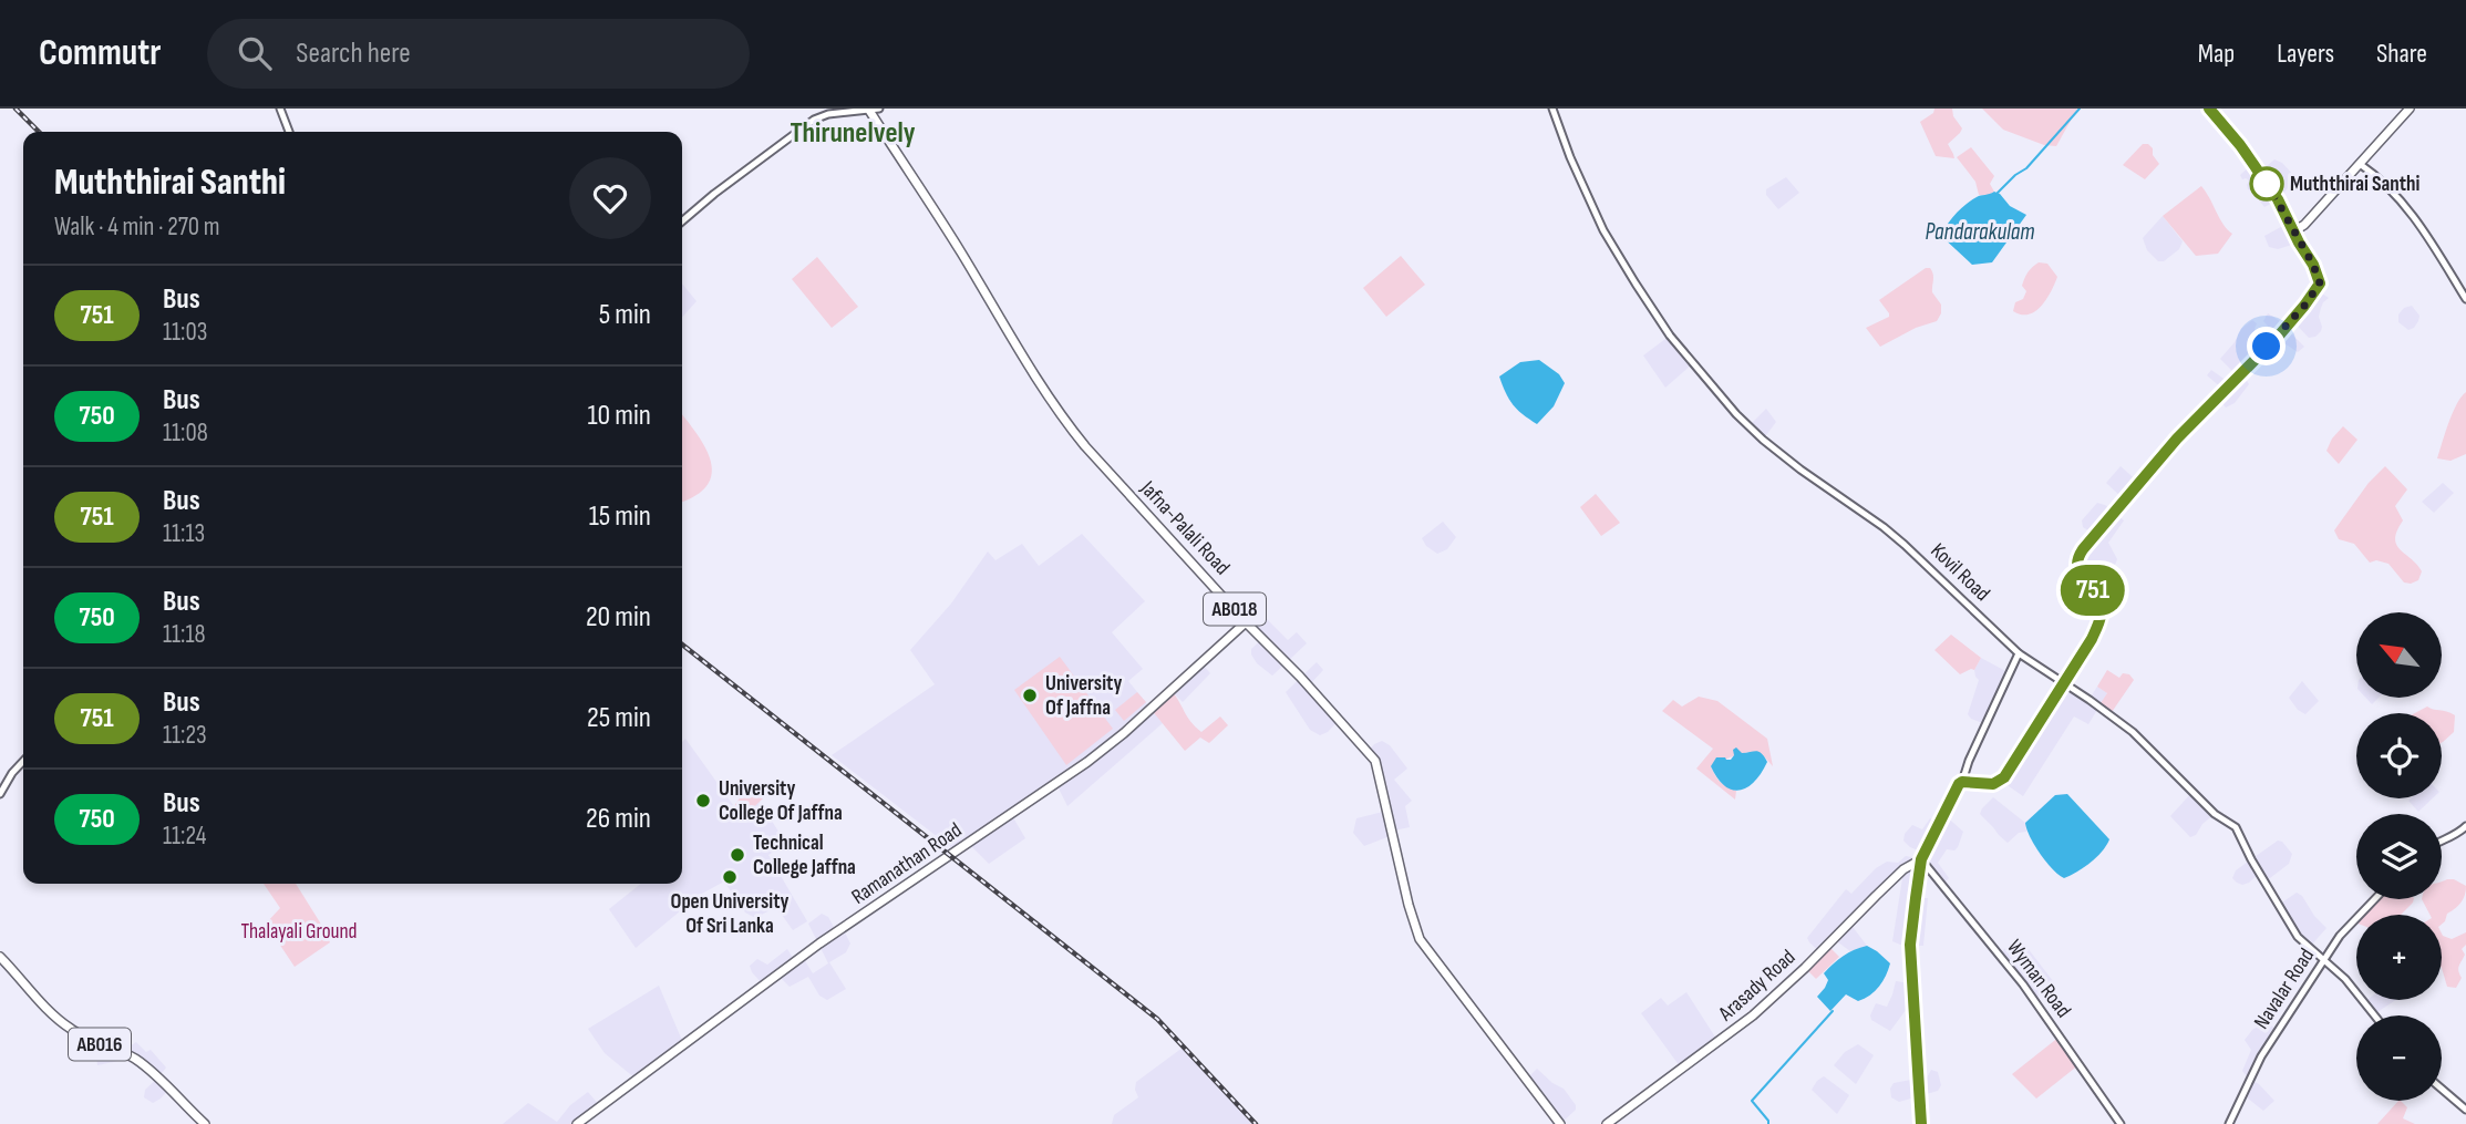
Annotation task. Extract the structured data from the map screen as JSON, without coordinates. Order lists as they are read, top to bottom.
{
  "streets": {
    "main road": [
      "Jafna-Palali Road",
      "AB018",
      "Ramanathan Road",
      "Arasady Road",
      "AB016"
    ],
    "street": ["Kovil Road", "Wyman Road", "Navalar Road"]
  },
  "crossings": [
    ["Jafna-Palali Road", "Ramanathan Road"],
    ["Kovil Road", "Navalar Road"],
    ["Wyman Road", "Arasady Road"]
  ],
  "districts": ["Thirunelvely"],
  "water": ["Pandarakulam"],
  "parks": ["Thalayali Ground"],
  "places": [
    "Muththirai Santhi",
    "University Of Jaffna",
    "University College Of Jaffna",
    "Technical College Jaffna",
    "Open University Of Sri Lanka"
  ],
  "lines": ["bus line 751"],
  "north": "top left",
  "page": {
    "header": "Commutr",
    "search": "Search here",
    "nav": ["Map", "Layers", "Share"],
    "on_map": "751",
    "heading": ["Muththirai Santhi", "Walk · 4 min · 270 m"],
    "list": [
      {
        "mark": "751",
        "name": "Bus",
        "note": "11:03",
        "value": "5 min"
      },
      {
        "mark": "750",
        "name": "Bus",
        "note": "11:08",
        "value": "10 min"
      },
      {
        "mark": "751",
        "name": "Bus",
        "note": "11:13",
        "value": "15 min"
      },
      {
        "mark": "750",
        "name": "Bus",
        "note": "11:18",
        "value": "20 min"
      },
      {
        "mark": "751",
        "name": "Bus",
        "note": "11:23",
        "value": "25 min"
      },
      {
        "mark": "750",
        "name": "Bus",
        "note": "11:24",
        "value": "26 min"
      }
    ],
    "map_buttons": ["+", "−"]
  }
}
